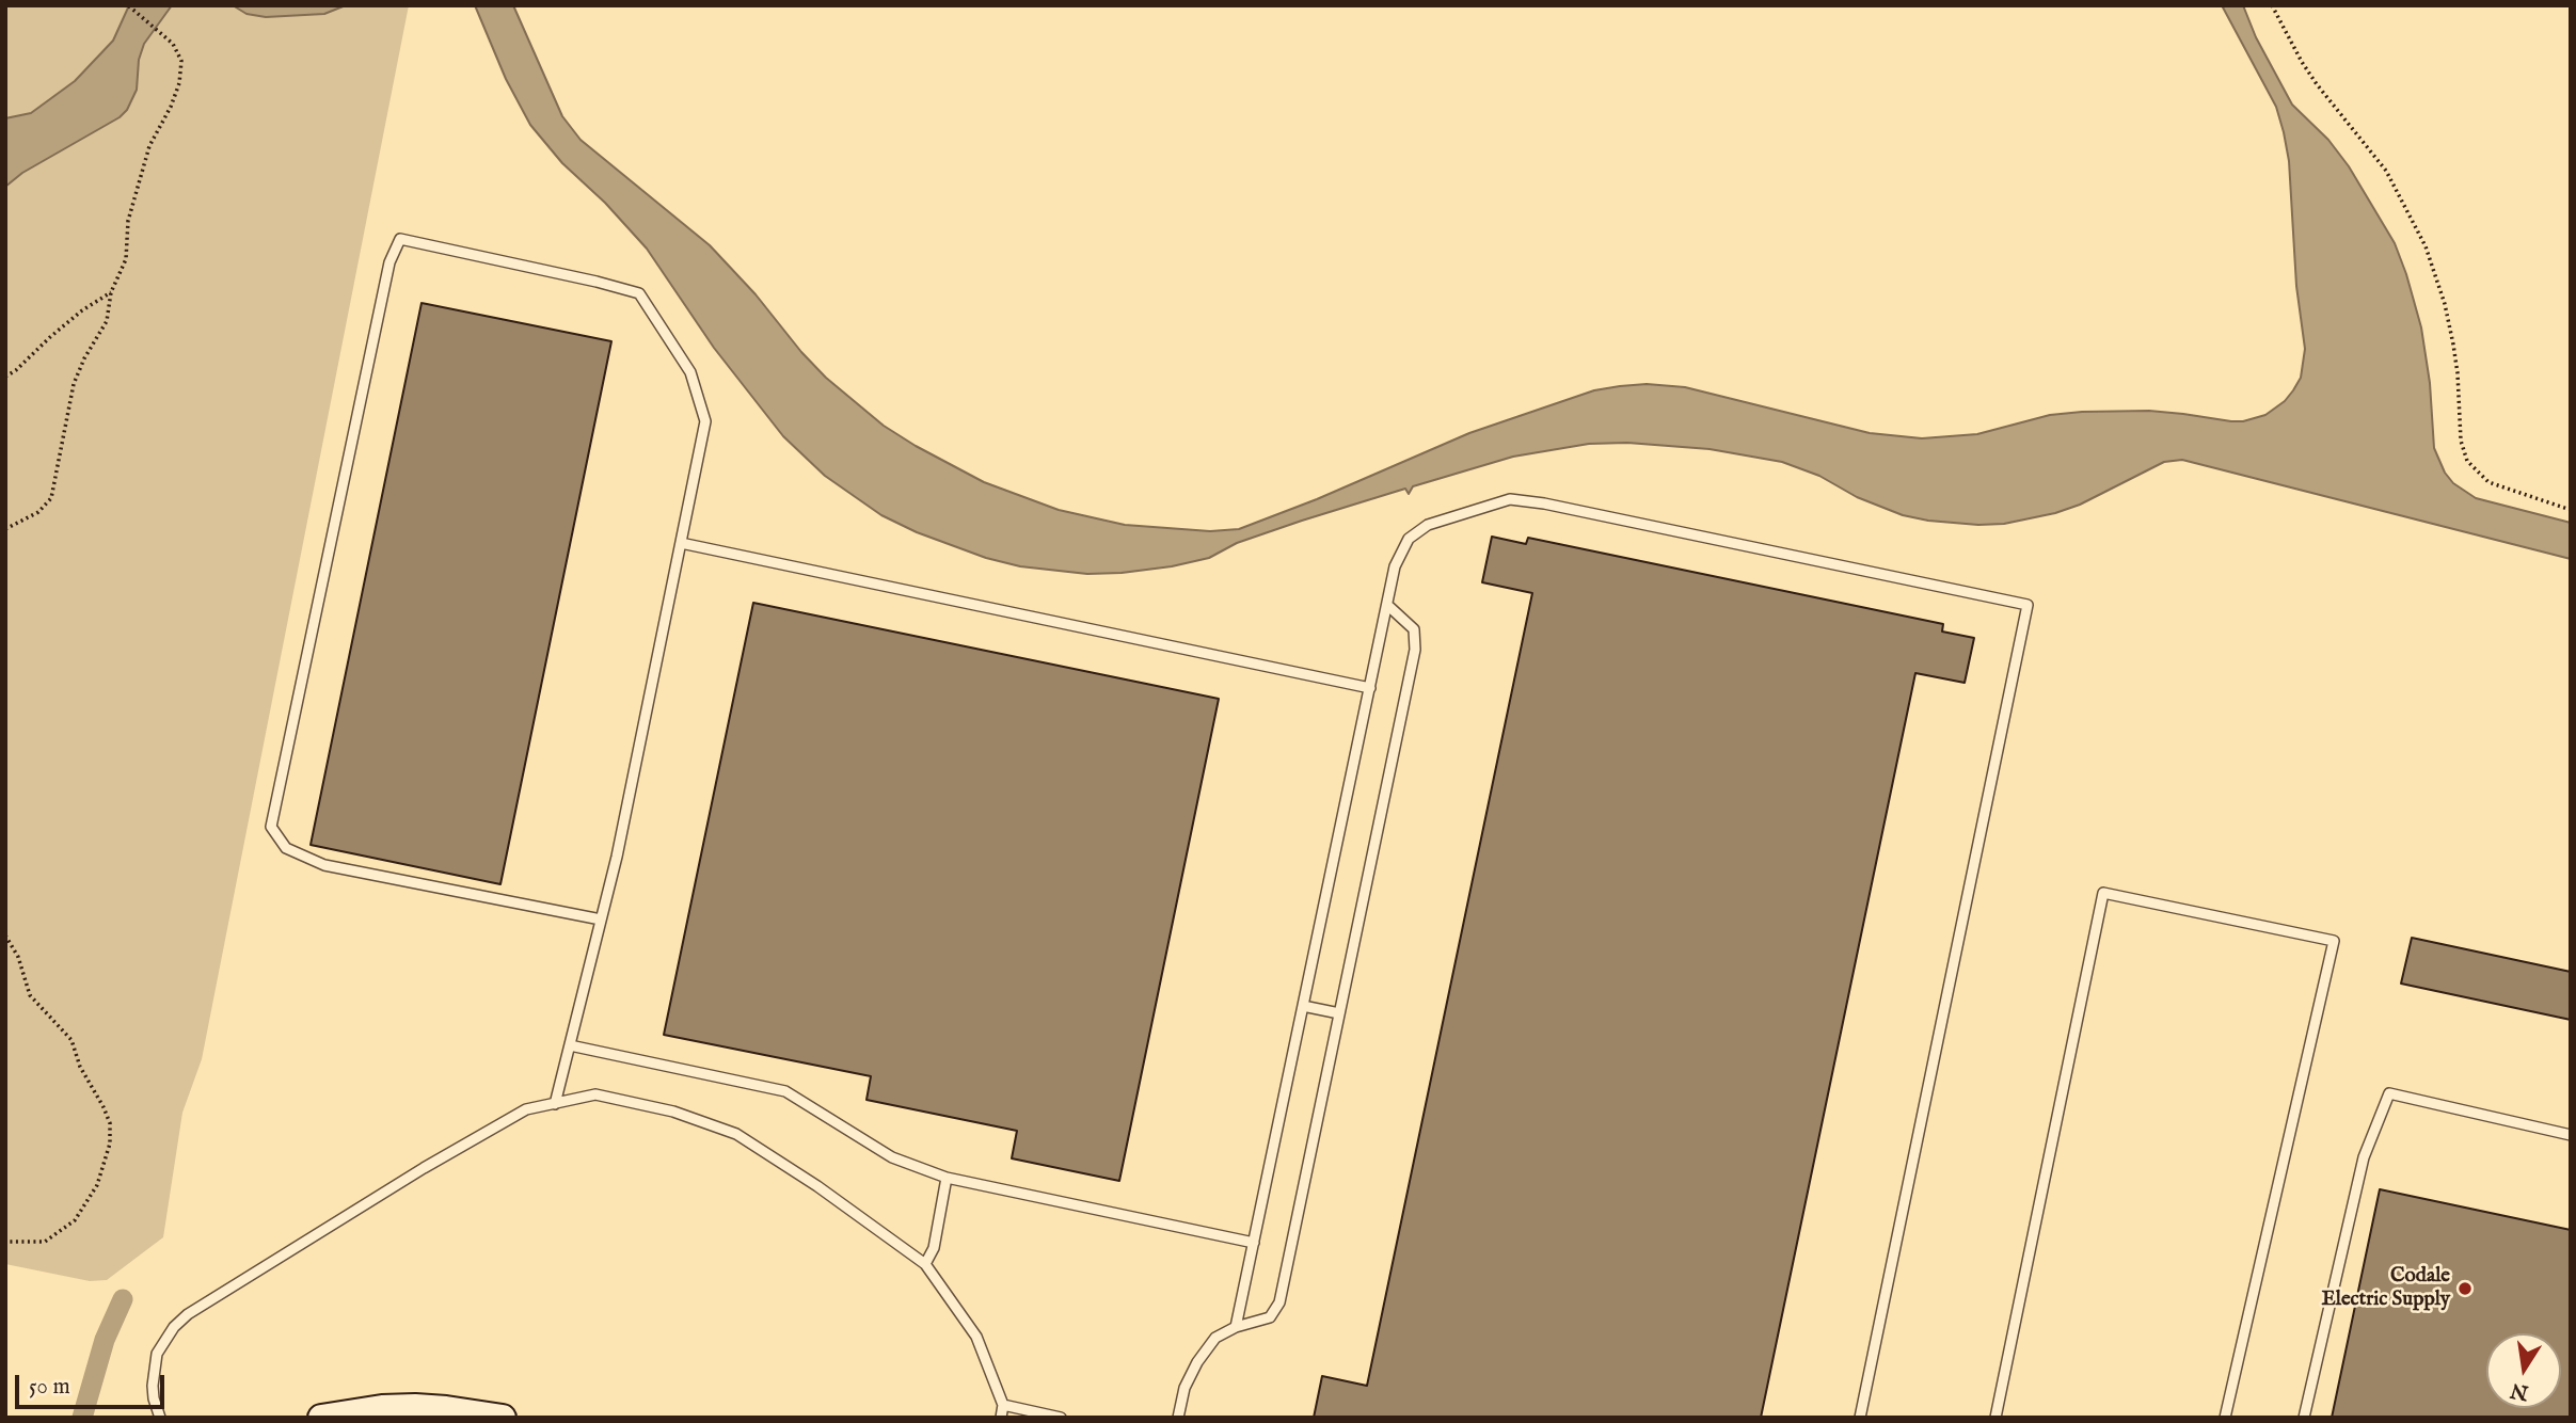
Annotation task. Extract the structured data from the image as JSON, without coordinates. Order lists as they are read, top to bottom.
{
  "places": ["Codale Electric Supply"],
  "scale_bar": "50 m",
  "north": "bottom"
}
